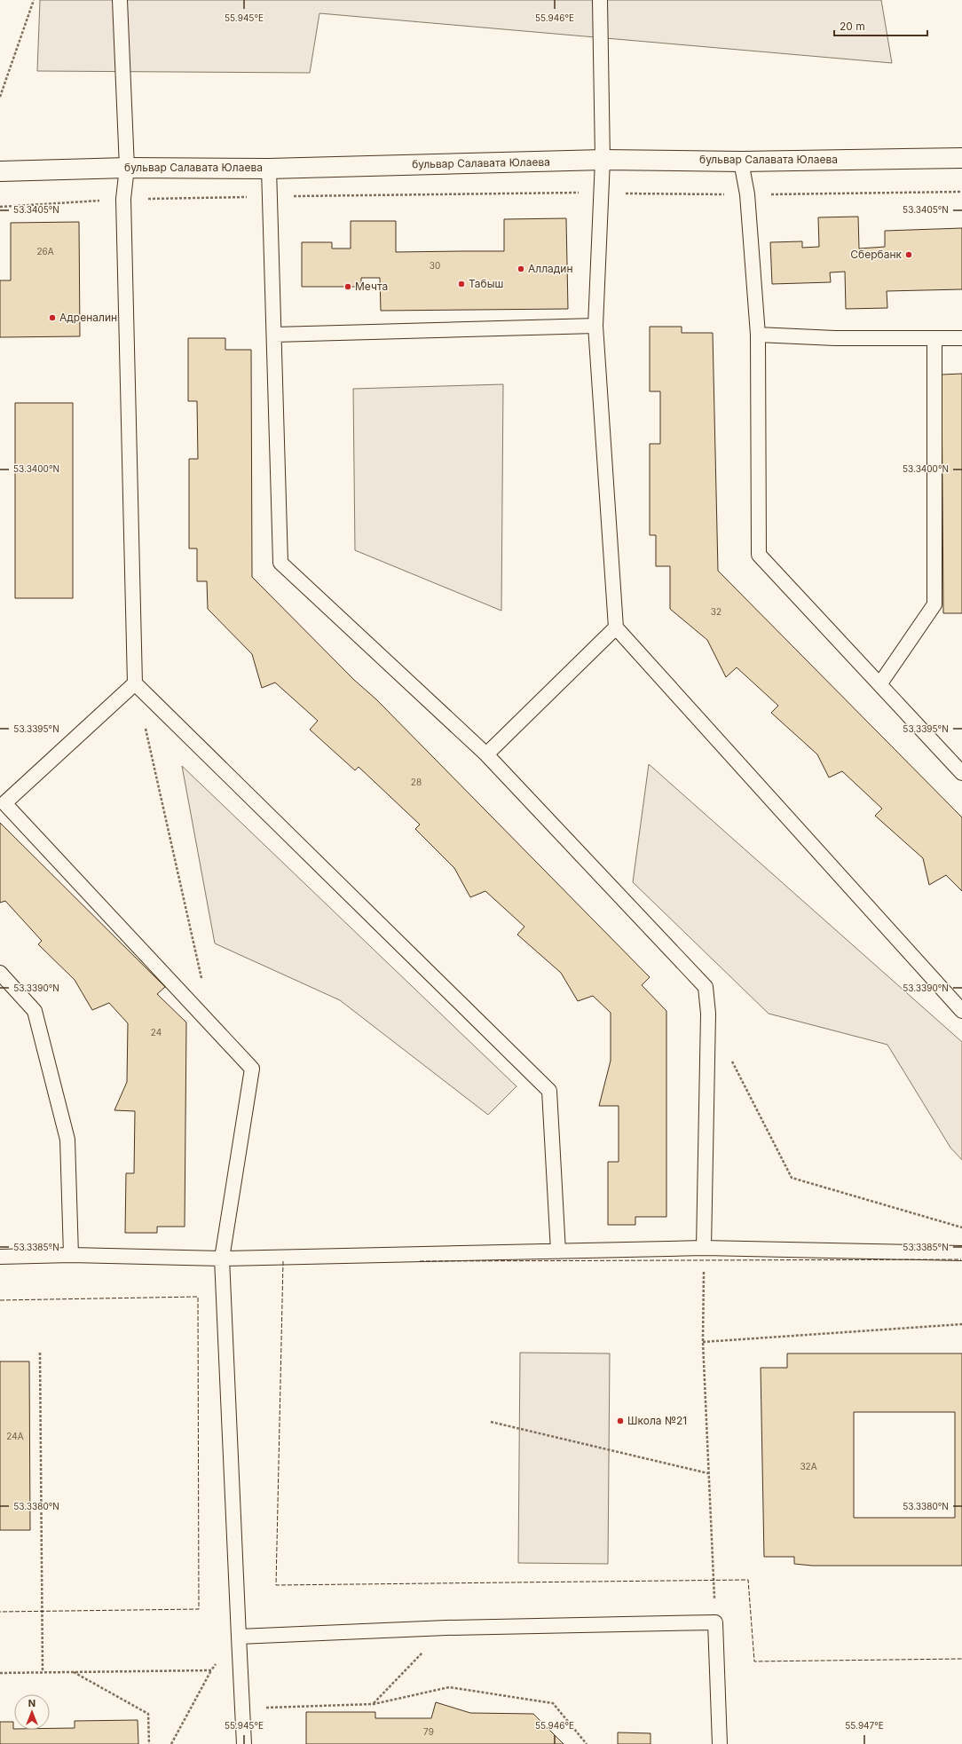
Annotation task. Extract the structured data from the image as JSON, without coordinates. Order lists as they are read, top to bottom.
{
  "streets": {
    "street": ["бульвар Салавата Юлаева"]
  },
  "places": [
    "Сбербанк",
    "Алладин",
    "Табыш",
    "Мечта",
    "Адреналин",
    "Школа №21"
  ],
  "house_numbers": [
    "26А",
    "30",
    "32",
    "28",
    "24",
    "24А",
    "32А",
    "79"
  ],
  "scale_bar": "20 m",
  "north": "top",
  "coordinates": [
    "55.945°E",
    "55.946°E",
    "53.3405°N",
    "53.3400°N",
    "53.3395°N",
    "53.3390°N",
    "53.3385°N",
    "53.3380°N",
    "55.947°E"
  ]
}
